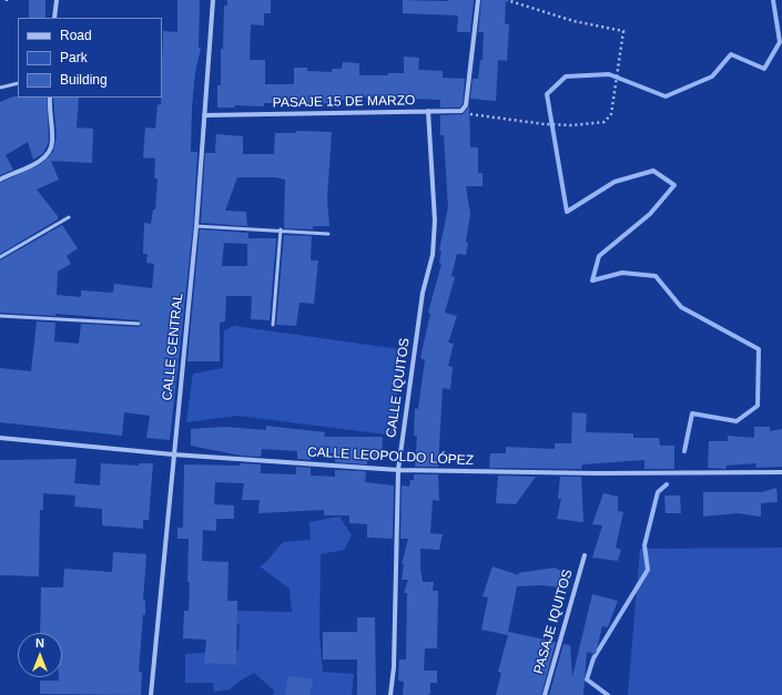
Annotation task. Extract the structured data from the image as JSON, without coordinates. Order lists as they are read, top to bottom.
{
  "streets": {
    "street": [
      "PASAJE 15 DE MARZO",
      "CALLE CENTRAL",
      "CALLE IQUITOS",
      "CALLE LEOPOLDO LÓPEZ",
      "PASAJE IQUITOS"
    ]
  },
  "crossings": [
    ["PASAJE 15 DE MARZO", "CALLE CENTRAL"],
    ["PASAJE 15 DE MARZO", "CALLE IQUITOS"],
    ["CALLE CENTRAL", "CALLE LEOPOLDO LÓPEZ"],
    ["CALLE IQUITOS", "CALLE LEOPOLDO LÓPEZ"]
  ],
  "legend": ["Road", "Park", "Building"],
  "north": "top"
}
